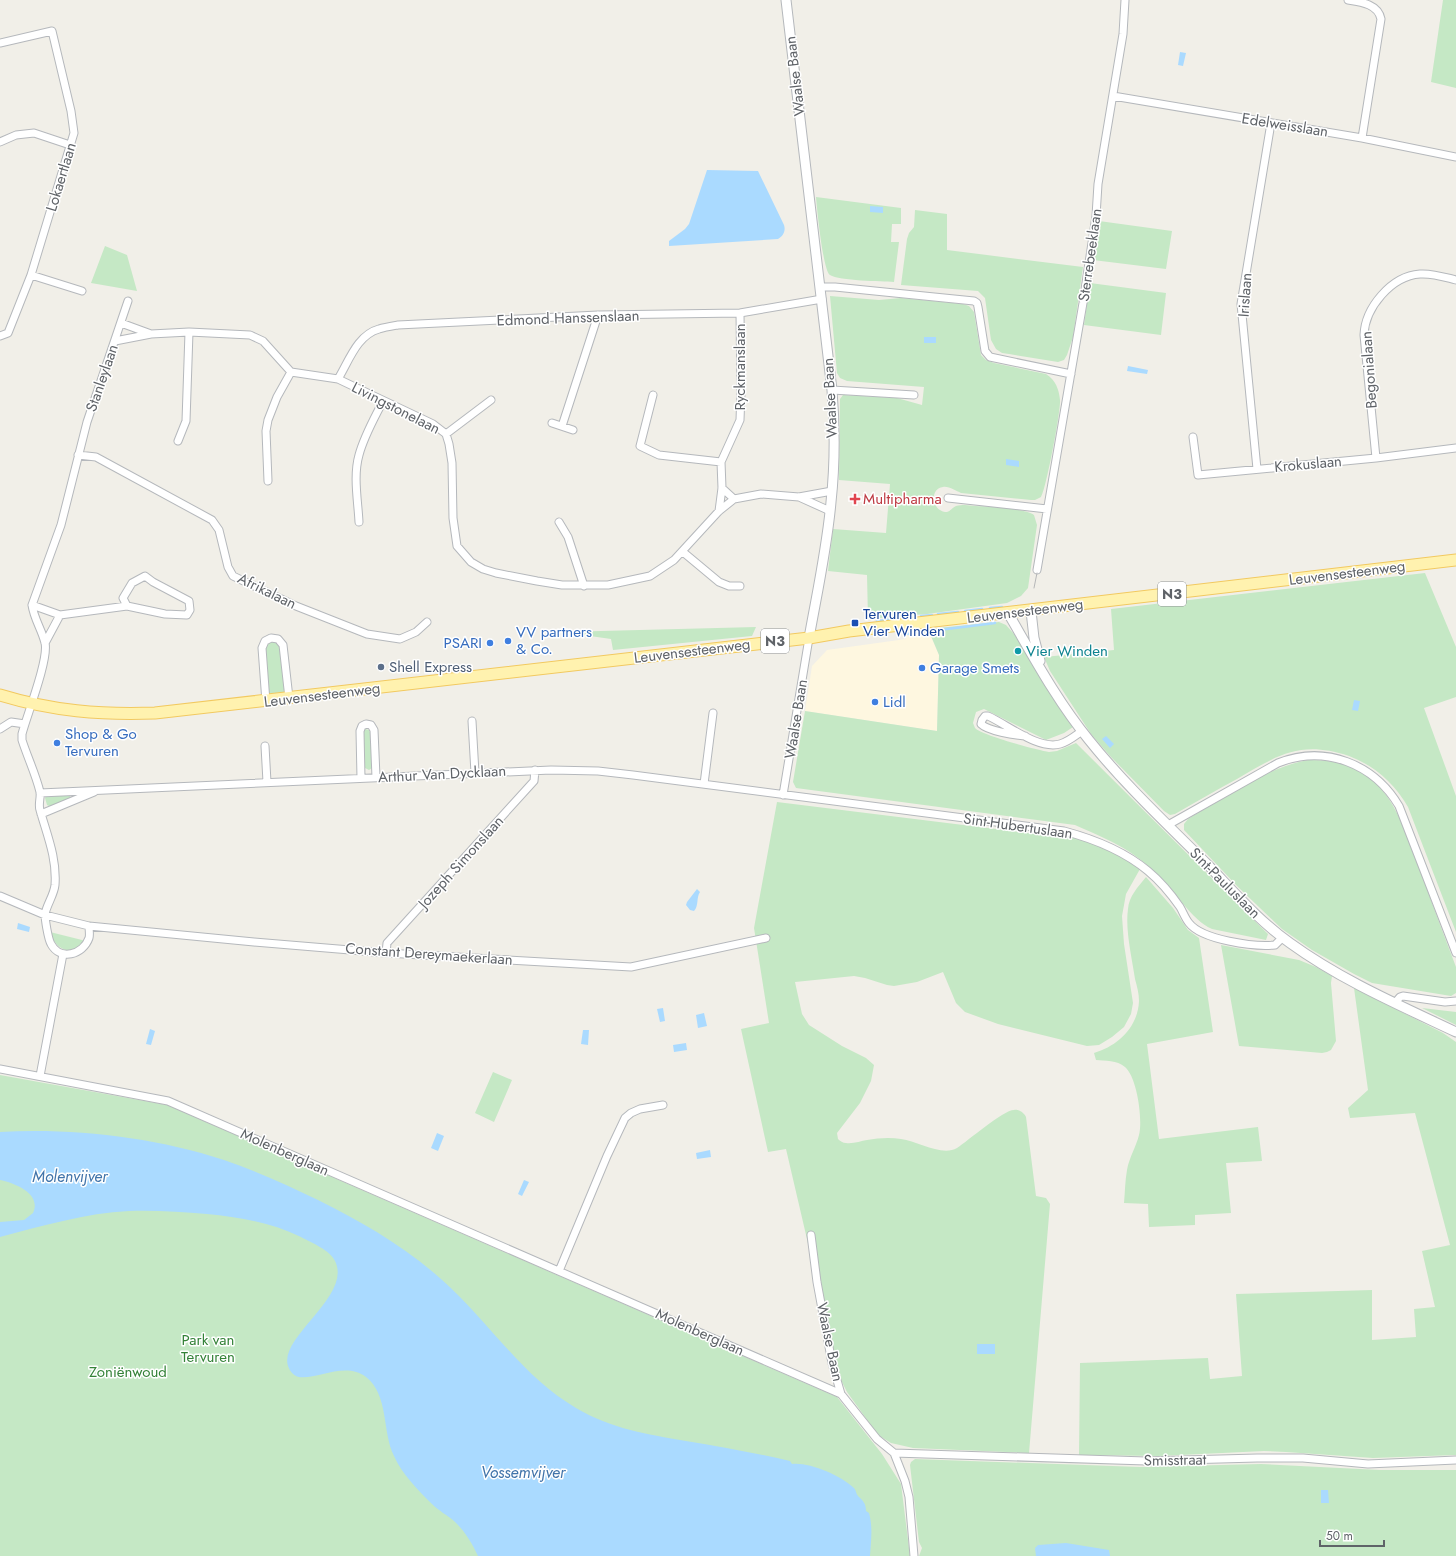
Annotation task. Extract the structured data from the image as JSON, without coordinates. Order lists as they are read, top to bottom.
{
  "streets": {
    "main road": ["Leuvensesteenweg", "N3"],
    "street": [
      "Waalse Baan",
      "Edelweisslaan",
      "Lokaertlaan",
      "Sterrebeeklaan",
      "Irislaan",
      "Edmond Hanssenslaan",
      "Ryckmanslaan",
      "Begonialaan",
      "Stanleylaan",
      "Livingstonelaan",
      "Krokuslaan",
      "Afrikalaan",
      "Arthur Van Dycklaan",
      "Sint-Hubertuslaan",
      "Jozeph Simonslaan",
      "Sint-Pauluslaan",
      "Constant Dereymaekerlaan",
      "Molenberglaan",
      "Smisstraat"
    ]
  },
  "crossings": [
    ["Waalse Baan", "Edmond Hanssenslaan"],
    ["Waalse Baan", "Livingstonelaan"],
    ["Waalse Baan", "Leuvensesteenweg"],
    ["Waalse Baan", "Arthur Van Dycklaan"],
    ["Waalse Baan", "Sint-Hubertuslaan"],
    ["Waalse Baan", "Molenberglaan"],
    ["Waalse Baan", "Smisstraat"],
    ["Edelweisslaan", "Sterrebeeklaan"],
    ["Edelweisslaan", "Irislaan"],
    ["Irislaan", "Krokuslaan"],
    ["Edmond Hanssenslaan", "Ryckmanslaan"],
    ["Edmond Hanssenslaan", "Livingstonelaan"],
    ["Ryckmanslaan", "Livingstonelaan"],
    ["Begonialaan", "Krokuslaan"],
    ["Stanleylaan", "Afrikalaan"],
    ["Leuvensesteenweg", "Sint-Pauluslaan"],
    ["Arthur Van Dycklaan", "Sint-Hubertuslaan"],
    ["Arthur Van Dycklaan", "Jozeph Simonslaan"],
    ["Sint-Hubertuslaan", "Sint-Pauluslaan"],
    ["Jozeph Simonslaan", "Constant Dereymaekerlaan"]
  ],
  "water": ["Molenvijver", "Vossemvijver"],
  "parks": ["Park van Tervuren", "Zoniënwoud"],
  "places": {
    "health": ["Multipharma"],
    "transit": ["Tervuren Vier Winden"],
    "other": [
      "VV partners & Co.",
      "PSARI",
      "Vier Winden",
      "Shell Express",
      "Garage Smets",
      "Lidl",
      "Shop & Go Tervuren"
    ]
  },
  "scale_bar": "50 m"
}
